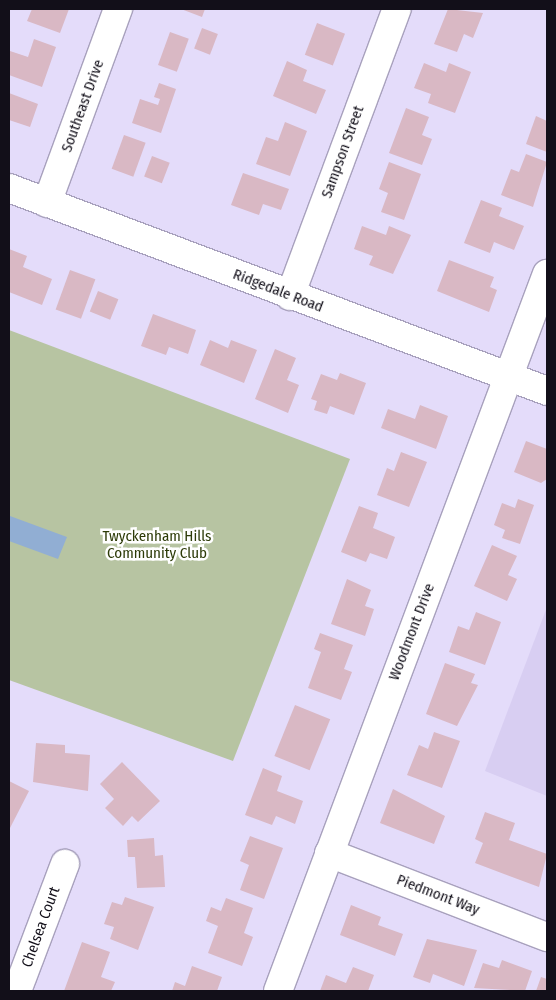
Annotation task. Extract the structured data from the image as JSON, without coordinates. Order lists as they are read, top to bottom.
{
  "streets": {
    "street": [
      "Southeast Drive",
      "Sampson Street",
      "Ridgedale Road",
      "Woodmont Drive",
      "Piedmont Way",
      "Chelsea Court"
    ]
  },
  "crossings": [
    ["Southeast Drive", "Ridgedale Road"],
    ["Sampson Street", "Ridgedale Road"],
    ["Ridgedale Road", "Woodmont Drive"],
    ["Woodmont Drive", "Piedmont Way"]
  ],
  "parks": ["Twyckenham Hills Community Club"]
}
